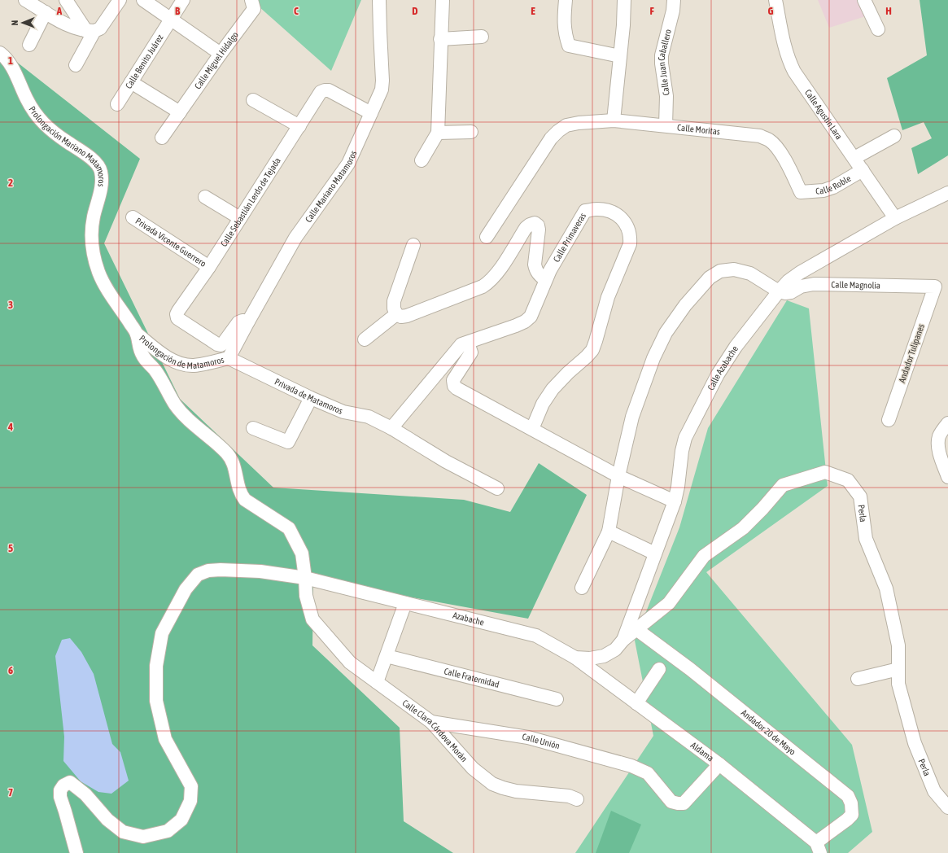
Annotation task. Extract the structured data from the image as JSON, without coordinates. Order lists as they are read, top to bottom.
{
  "streets": {
    "street": [
      "Calle Miguel Hidalgo",
      "Calle Benito Juárez",
      "Calle Juan Caballero",
      "Calle Agustín Lara",
      "Calle Moritas",
      "Prolongación Mariano Matamoros",
      "Calle Roble",
      "Calle Mariano Matamoros",
      "Calle Sebastián Lerdo de Tejada",
      "Calle Primaveras",
      "Privada Vicente Guerrero",
      "Calle Magnolia",
      "Prolongación de Matamoros",
      "Andador Tulipanes",
      "Calle Azabache",
      "Privada de Matamoros",
      "Perla",
      "Azabache",
      "Calle Fraternidad",
      "Calle Clara Córdova Morán",
      "Andador 20 de Mayo",
      "Calle Unión",
      "Aldama"
    ]
  },
  "crossings": [
    ["Calle Juan Caballero", "Calle Moritas"],
    ["Calle Agustín Lara", "Calle Roble"],
    ["Calle Agustín Lara", "Calle Azabache"],
    ["Calle Moritas", "Calle Roble"],
    ["Prolongación Mariano Matamoros", "Prolongación de Matamoros"],
    ["Calle Mariano Matamoros", "Calle Sebastián Lerdo de Tejada"],
    ["Calle Mariano Matamoros", "Prolongación de Matamoros"],
    ["Calle Mariano Matamoros", "Privada de Matamoros"],
    ["Calle Sebastián Lerdo de Tejada", "Privada Vicente Guerrero"],
    ["Calle Primaveras", "Privada de Matamoros"],
    ["Calle Magnolia", "Andador Tulipanes"],
    ["Calle Magnolia", "Calle Azabache"],
    ["Prolongación de Matamoros", "Privada de Matamoros"],
    ["Calle Azabache", "Perla"],
    ["Calle Azabache", "Azabache"],
    ["Perla", "Azabache"],
    ["Perla", "Andador 20 de Mayo"],
    ["Azabache", "Calle Clara Córdova Morán"],
    ["Azabache", "Aldama"],
    ["Calle Clara Córdova Morán", "Calle Unión"],
    ["Andador 20 de Mayo", "Aldama"],
    ["Calle Unión", "Aldama"]
  ],
  "north": "left",
  "grid": {
    "columns": [
      "A",
      "B",
      "C",
      "D",
      "E",
      "F",
      "G",
      "H"
    ],
    "rows": [
      "1",
      "2",
      "3",
      "4",
      "5",
      "6",
      "7"
    ]
  }
}
